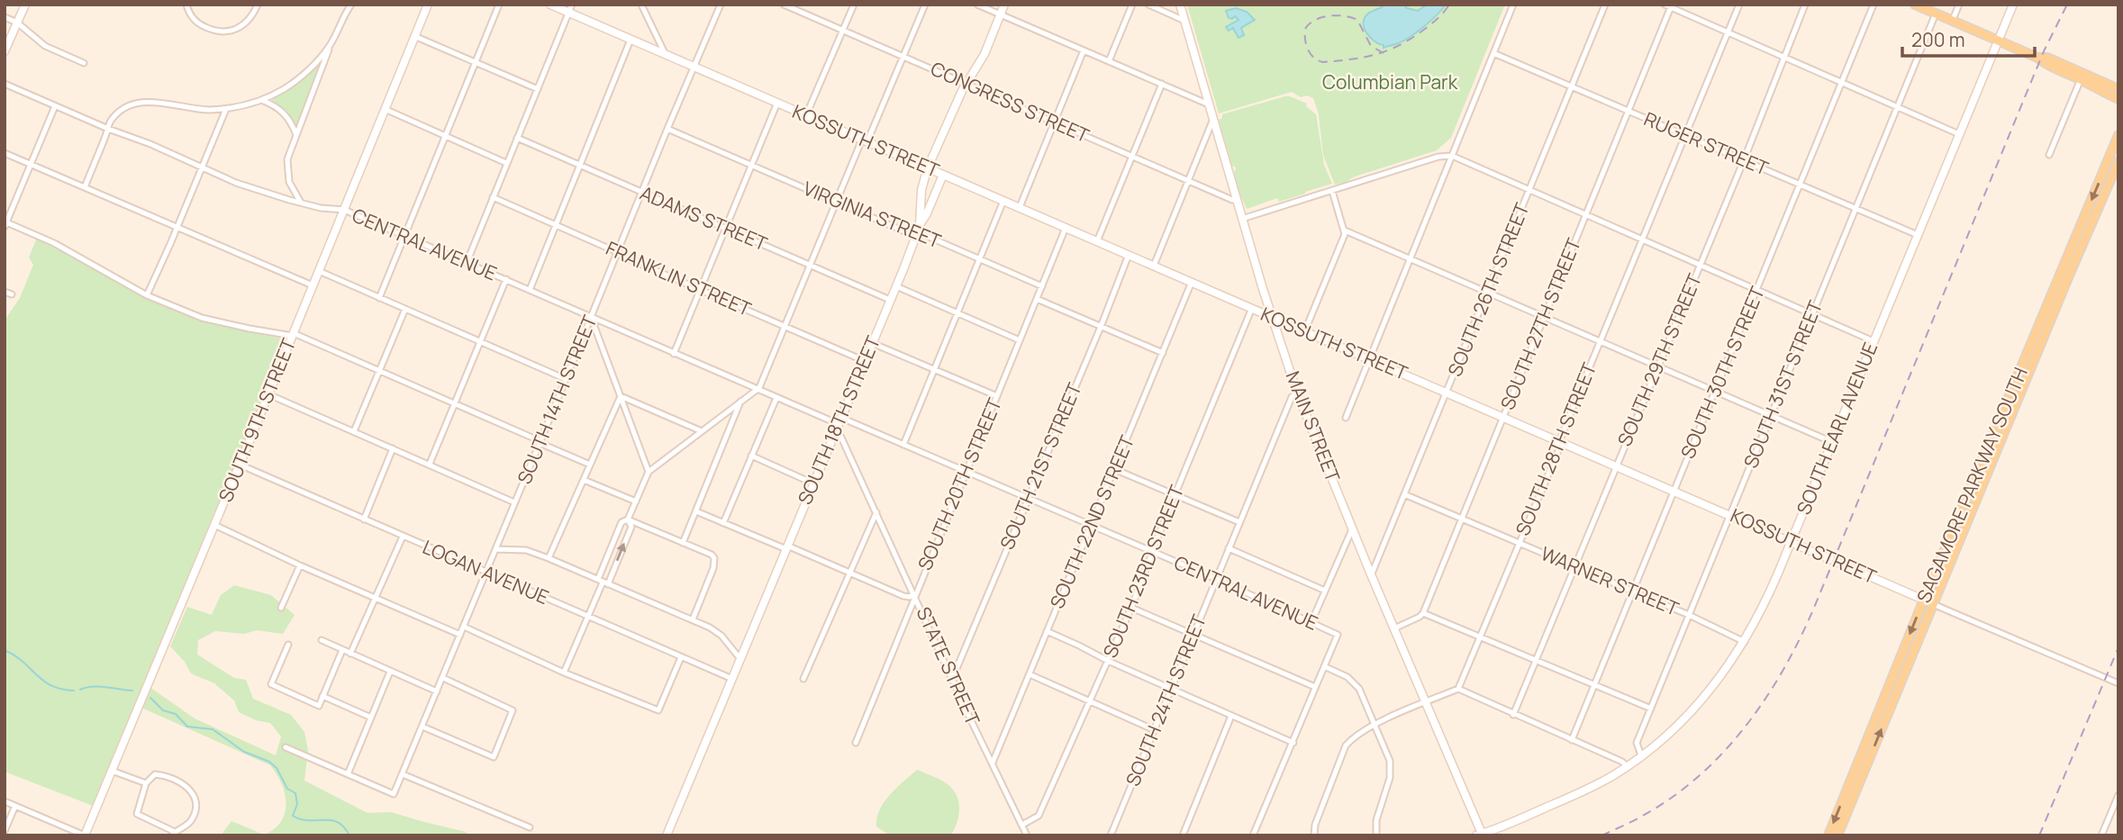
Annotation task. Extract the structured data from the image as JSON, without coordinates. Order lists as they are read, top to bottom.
{
  "streets": {
    "main road": ["SAGAMORE PARKWAY SOUTH"],
    "street": [
      "CONGRESS STREET",
      "KOSSUTH STREET",
      "RUGER STREET",
      "VIRGINIA STREET",
      "ADAMS STREET",
      "CENTRAL AVENUE",
      "FRANKLIN STREET",
      "SOUTH 26TH STREET",
      "SOUTH 27TH STREET",
      "SOUTH 29TH STREET",
      "SOUTH 30TH STREET",
      "SOUTH 31ST STREET",
      "SOUTH 14TH STREET",
      "SOUTH 9TH STREET",
      "SOUTH 18TH STREET",
      "MAIN STREET",
      "SOUTH EARL AVENUE",
      "SOUTH 28TH STREET",
      "SOUTH 21ST STREET",
      "SOUTH 20TH STREET",
      "SOUTH 22ND STREET",
      "SOUTH 23RD STREET",
      "LOGAN AVENUE",
      "WARNER STREET",
      "STATE STREET",
      "SOUTH 24TH STREET"
    ]
  },
  "crossings": [
    ["CONGRESS STREET", "SOUTH 18TH STREET"],
    ["CONGRESS STREET", "MAIN STREET"],
    ["KOSSUTH STREET", "SOUTH 26TH STREET"],
    ["KOSSUTH STREET", "SOUTH 27TH STREET"],
    ["KOSSUTH STREET", "SOUTH 29TH STREET"],
    ["KOSSUTH STREET", "SOUTH 30TH STREET"],
    ["KOSSUTH STREET", "SOUTH 31ST STREET"],
    ["KOSSUTH STREET", "SOUTH 14TH STREET"],
    ["KOSSUTH STREET", "SOUTH 18TH STREET"],
    ["KOSSUTH STREET", "MAIN STREET"],
    ["KOSSUTH STREET", "SOUTH EARL AVENUE"],
    ["KOSSUTH STREET", "SOUTH 28TH STREET"],
    ["KOSSUTH STREET", "SOUTH 21ST STREET"],
    ["KOSSUTH STREET", "SOUTH 20TH STREET"],
    ["KOSSUTH STREET", "SAGAMORE PARKWAY SOUTH"],
    ["KOSSUTH STREET", "SOUTH 22ND STREET"],
    ["KOSSUTH STREET", "SOUTH 23RD STREET"],
    ["RUGER STREET", "SOUTH 26TH STREET"],
    ["RUGER STREET", "SOUTH 27TH STREET"],
    ["RUGER STREET", "SOUTH 29TH STREET"],
    ["RUGER STREET", "SOUTH 30TH STREET"],
    ["RUGER STREET", "SOUTH 31ST STREET"],
    ["RUGER STREET", "SOUTH EARL AVENUE"],
    ["RUGER STREET", "SOUTH 28TH STREET"],
    ["VIRGINIA STREET", "SOUTH 14TH STREET"],
    ["VIRGINIA STREET", "SOUTH 18TH STREET"],
    ["VIRGINIA STREET", "SOUTH 20TH STREET"],
    ["ADAMS STREET", "SOUTH 14TH STREET"],
    ["ADAMS STREET", "SOUTH 18TH STREET"],
    ["CENTRAL AVENUE", "SOUTH 14TH STREET"],
    ["CENTRAL AVENUE", "SOUTH 9TH STREET"],
    ["CENTRAL AVENUE", "SOUTH 18TH STREET"],
    ["CENTRAL AVENUE", "SOUTH 21ST STREET"],
    ["CENTRAL AVENUE", "SOUTH 20TH STREET"],
    ["CENTRAL AVENUE", "SOUTH 22ND STREET"],
    ["CENTRAL AVENUE", "SOUTH 23RD STREET"],
    ["CENTRAL AVENUE", "STATE STREET"],
    ["CENTRAL AVENUE", "SOUTH 24TH STREET"],
    ["FRANKLIN STREET", "SOUTH 14TH STREET"],
    ["FRANKLIN STREET", "SOUTH 18TH STREET"],
    ["SOUTH 26TH STREET", "MAIN STREET"],
    ["SOUTH 26TH STREET", "WARNER STREET"],
    ["SOUTH 27TH STREET", "WARNER STREET"],
    ["SOUTH 29TH STREET", "WARNER STREET"],
    ["SOUTH 30TH STREET", "WARNER STREET"],
    ["SOUTH 31ST STREET", "SOUTH EARL AVENUE"],
    ["SOUTH 31ST STREET", "WARNER STREET"],
    ["SOUTH 14TH STREET", "LOGAN AVENUE"],
    ["SOUTH 9TH STREET", "LOGAN AVENUE"],
    ["SOUTH 18TH STREET", "LOGAN AVENUE"],
    ["SOUTH 18TH STREET", "STATE STREET"],
    ["MAIN STREET", "SOUTH EARL AVENUE"],
    ["MAIN STREET", "SOUTH 24TH STREET"],
    ["SOUTH EARL AVENUE", "WARNER STREET"],
    ["SOUTH 28TH STREET", "WARNER STREET"],
    ["SOUTH 21ST STREET", "STATE STREET"],
    ["SOUTH 20TH STREET", "STATE STREET"],
    ["SOUTH 22ND STREET", "STATE STREET"],
    ["SOUTH 23RD STREET", "STATE STREET"]
  ],
  "parks": ["Columbian Park"],
  "scale_bar": "200 m"
}
